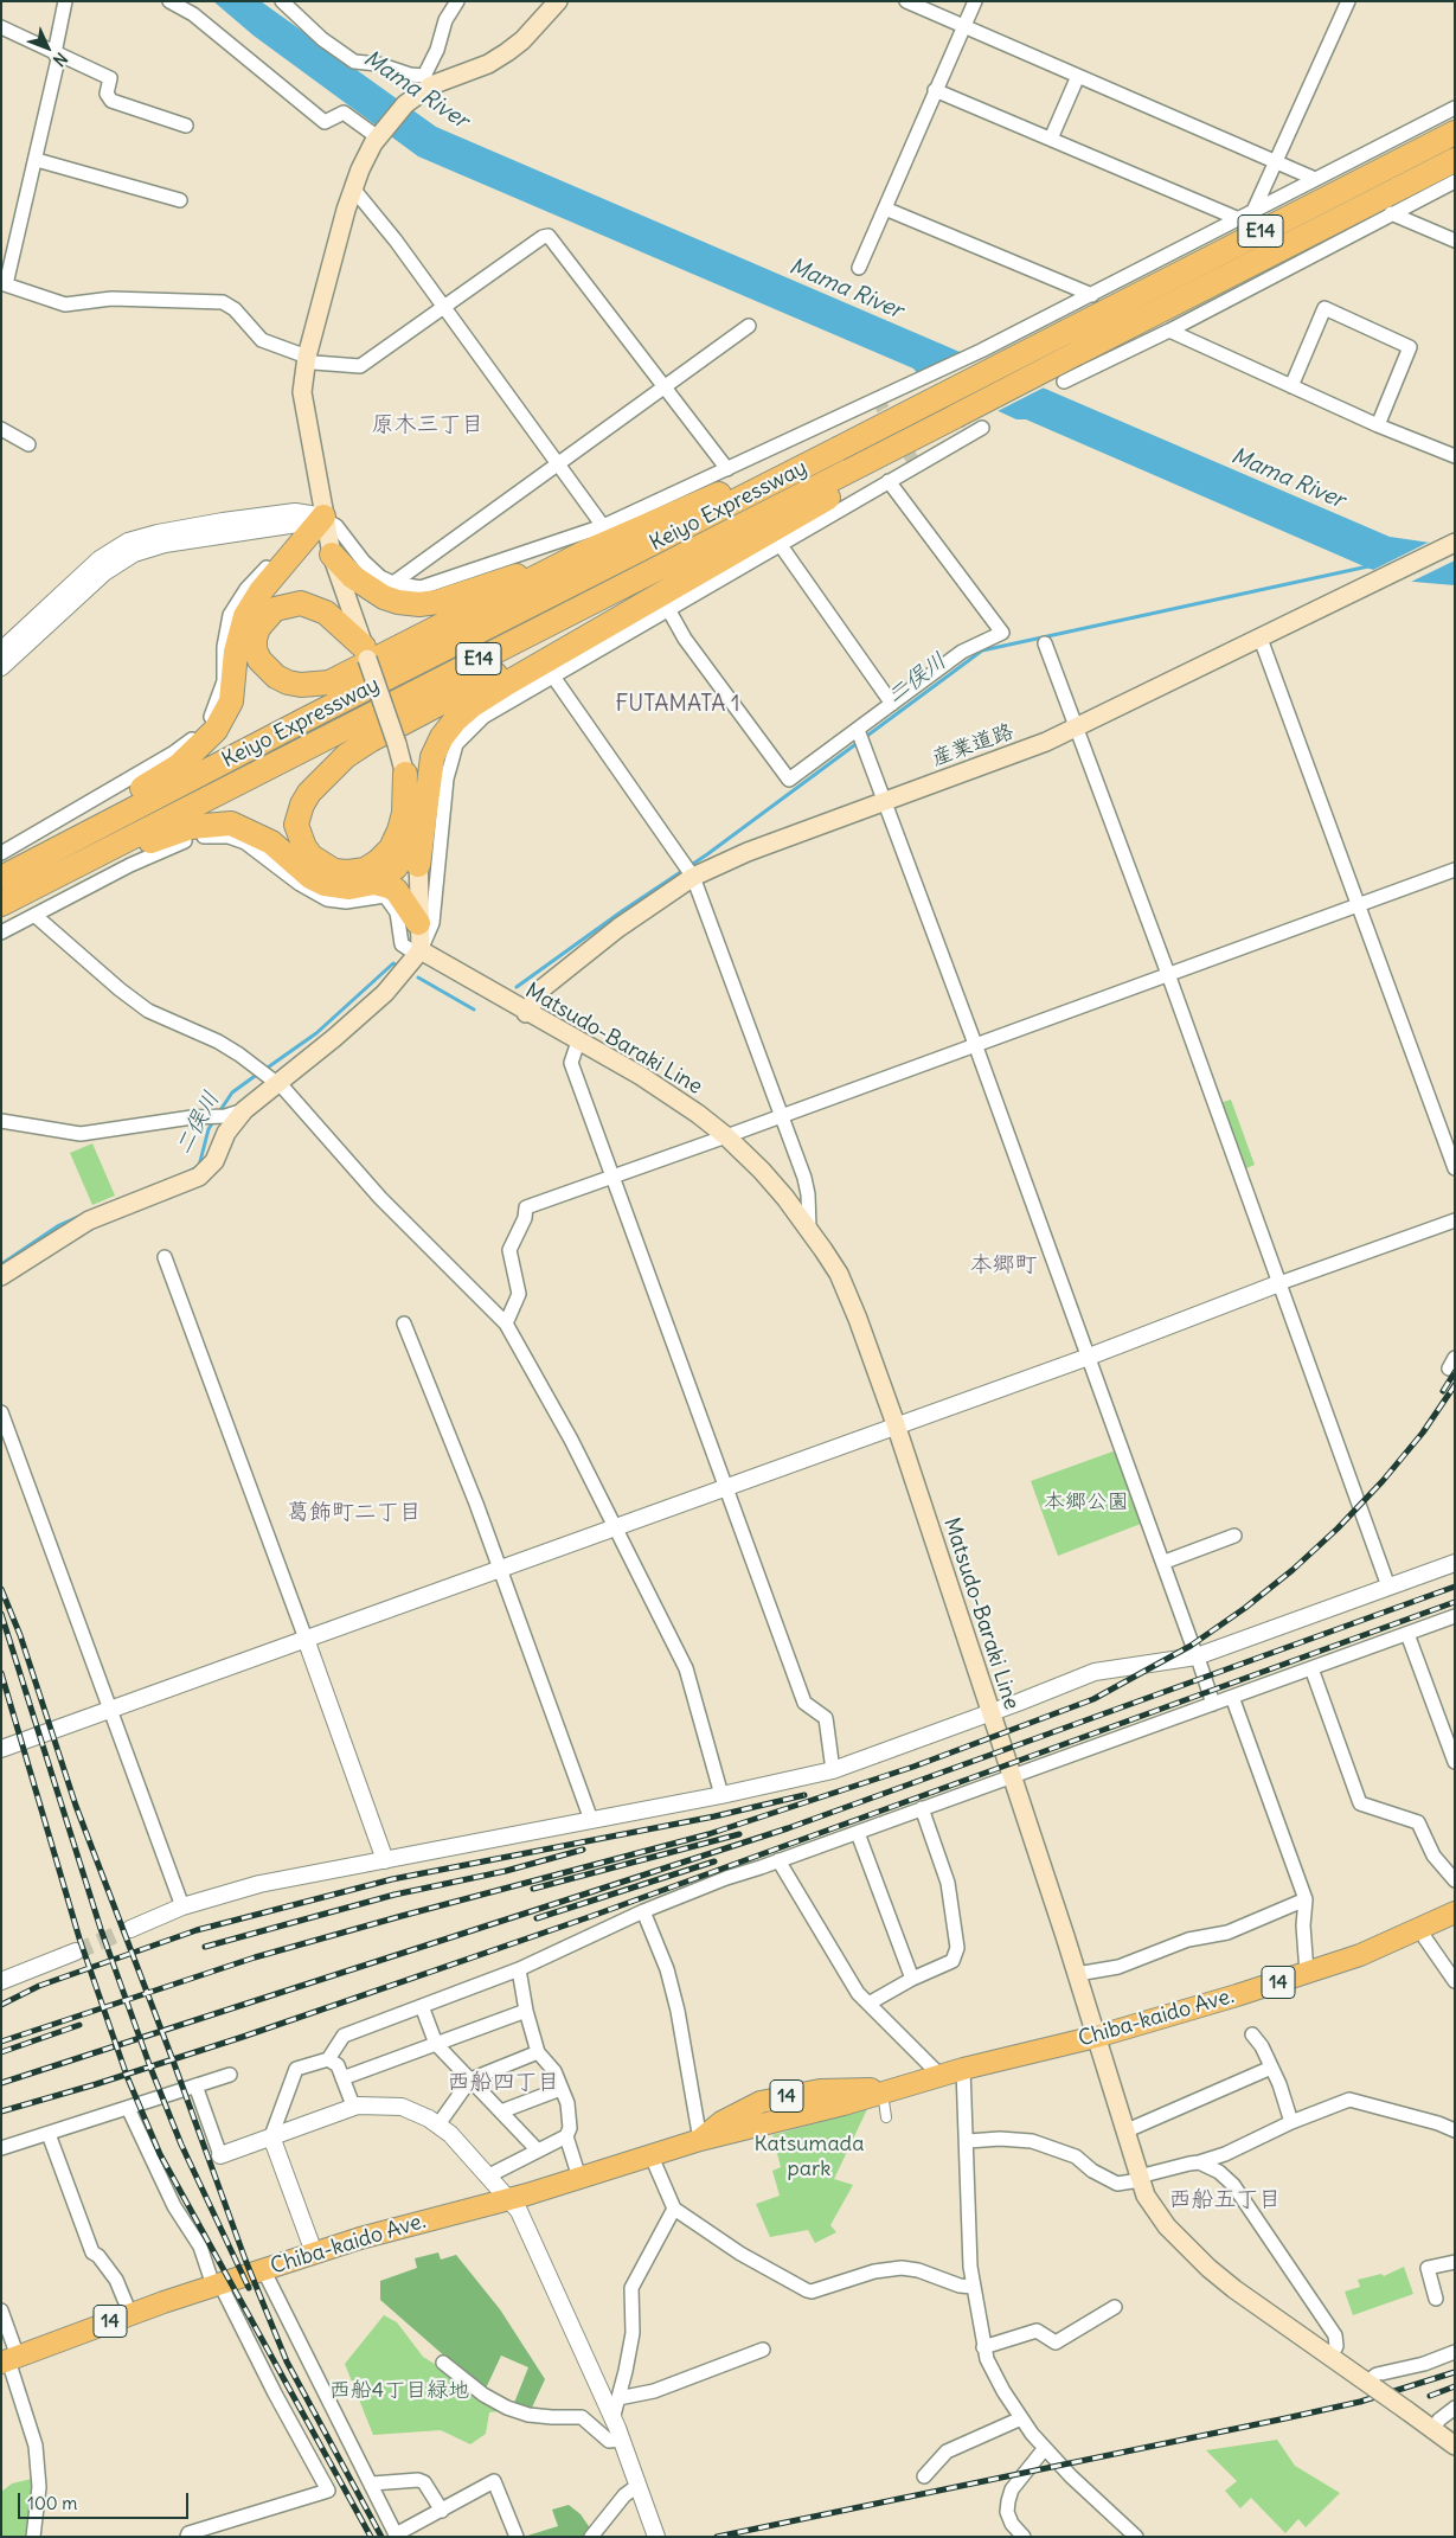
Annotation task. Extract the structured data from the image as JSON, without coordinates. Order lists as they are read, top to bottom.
{
  "streets": {
    "highway": [
      "E14",
      "Keiyo Expressway",
      "14",
      "Chiba-kaido Ave."
    ],
    "main road": ["産業道路", "Matsudo-Baraki Line"]
  },
  "crossings": [
    ["産業道路", "Matsudo-Baraki Line"],
    ["Matsudo-Baraki Line", "Chiba-kaido Ave."]
  ],
  "districts": [
    "原木三丁目",
    "FUTAMATA 1",
    "本郷町",
    "葛飾町二丁目",
    "西船四丁目",
    "西船五丁目"
  ],
  "water": ["Mama River", "二俣川"],
  "parks": ["本郷公園", "Katsumada park", "西船4丁目緑地"],
  "scale_bar": "100 m",
  "north": "bottom right"
}
